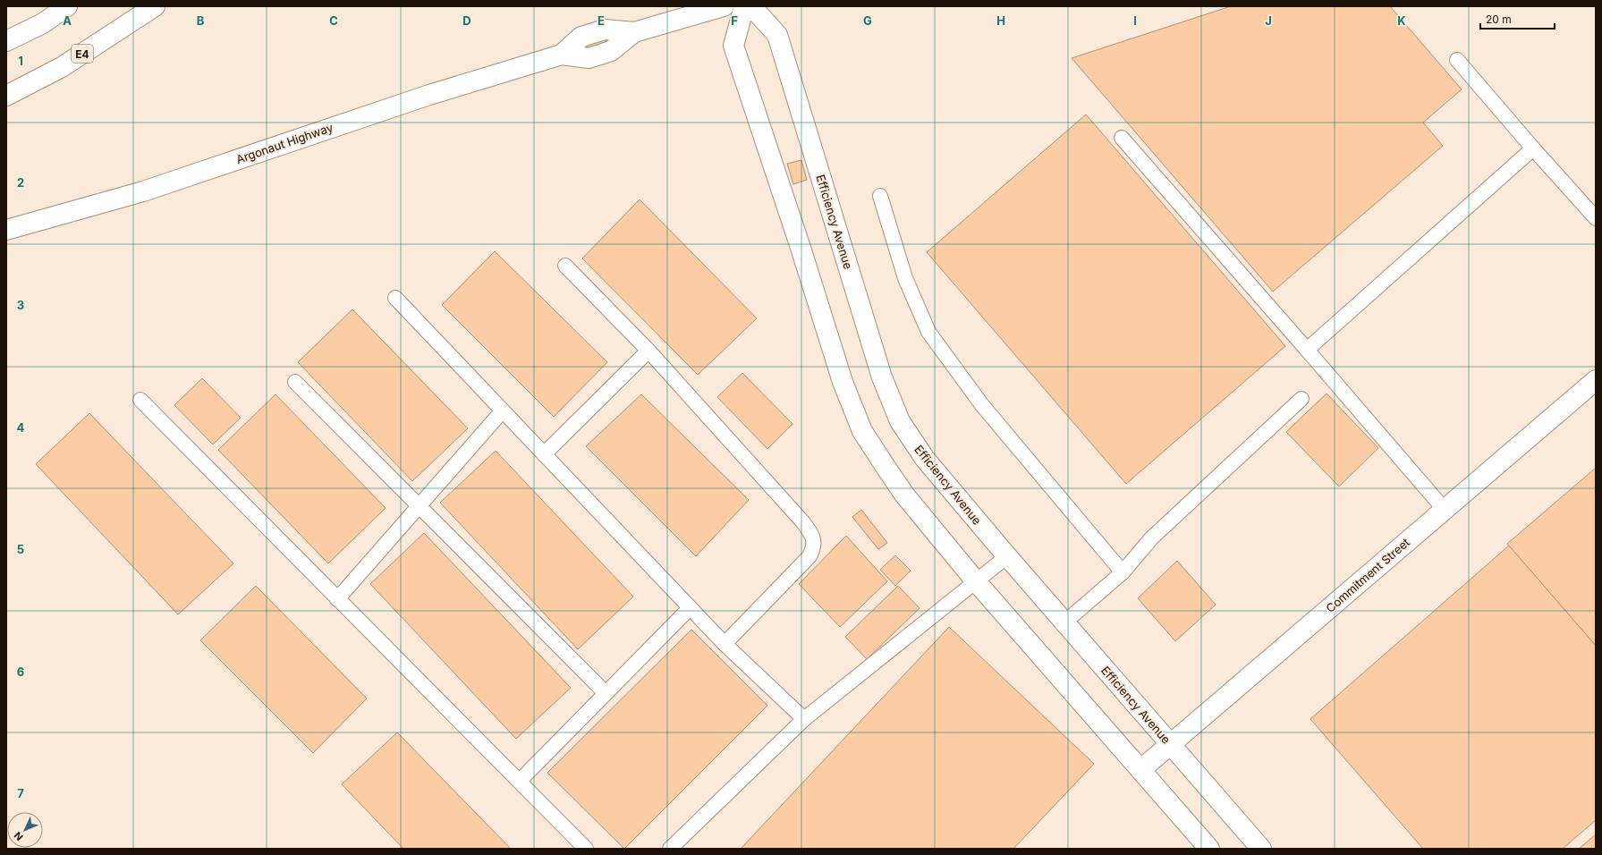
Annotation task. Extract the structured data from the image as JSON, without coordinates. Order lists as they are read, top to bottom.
{
  "streets": {
    "main road": [
      "E4",
      "Argonaut Highway",
      "Efficiency Avenue",
      "Commitment Street"
    ]
  },
  "crossings": [
    ["Efficiency Avenue", "Commitment Street"]
  ],
  "scale_bar": "20 m",
  "north": "bottom left",
  "grid": {
    "columns": [
      "A",
      "B",
      "C",
      "D",
      "E",
      "F",
      "G",
      "H",
      "I",
      "J",
      "K"
    ],
    "rows": [
      "1",
      "2",
      "3",
      "4",
      "5",
      "6",
      "7"
    ]
  }
}
